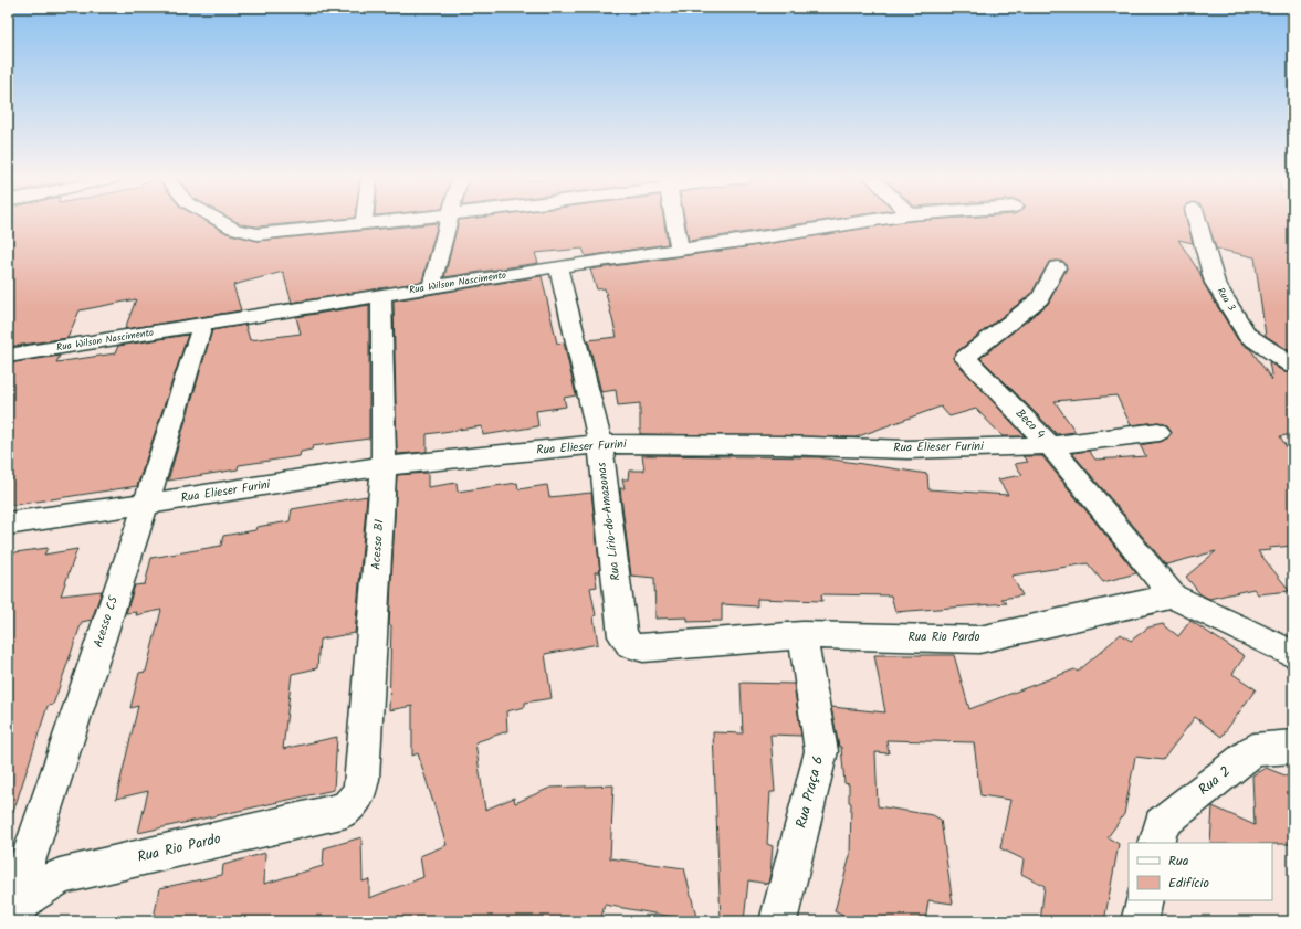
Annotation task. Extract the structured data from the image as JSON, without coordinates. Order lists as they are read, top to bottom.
{
  "streets": {
    "street": [
      "Rua Wilson Nascimento",
      "Rua 3",
      "Beco 4",
      "Rua Elieser Furini",
      "Rua Lírio-do-Amazonas",
      "Acesso B1",
      "Acesso C5",
      "Rua Rio Pardo",
      "Rua 2",
      "Rua Praça 6"
    ]
  },
  "crossings": [
    ["Rua Wilson Nascimento", "Rua Lírio-do-Amazonas"],
    ["Rua Wilson Nascimento", "Acesso B1"],
    ["Rua Wilson Nascimento", "Acesso C5"],
    ["Beco 4", "Rua Elieser Furini"],
    ["Beco 4", "Rua Rio Pardo"],
    ["Rua Elieser Furini", "Rua Lírio-do-Amazonas"],
    ["Rua Elieser Furini", "Acesso B1"],
    ["Rua Elieser Furini", "Acesso C5"],
    ["Rua Lírio-do-Amazonas", "Rua Rio Pardo"],
    ["Acesso B1", "Rua Rio Pardo"],
    ["Acesso C5", "Rua Rio Pardo"],
    ["Rua Rio Pardo", "Rua Praça 6"]
  ],
  "legend": ["Rua", "Edifício"]
}
